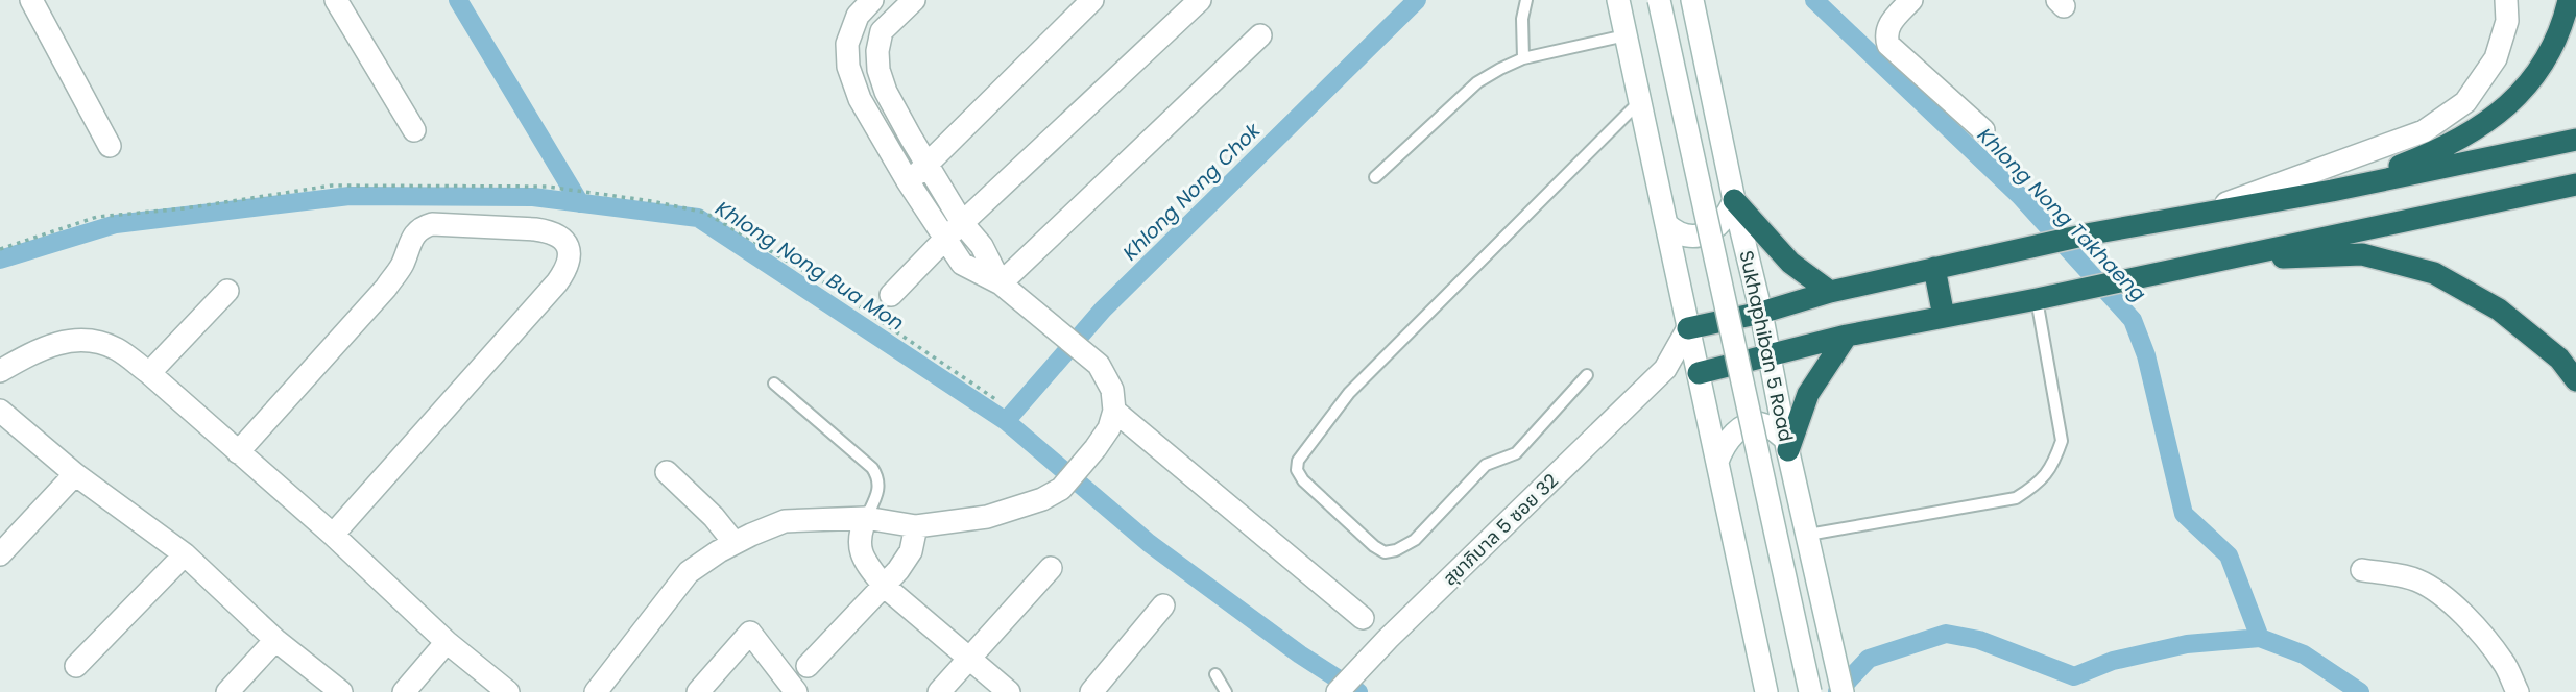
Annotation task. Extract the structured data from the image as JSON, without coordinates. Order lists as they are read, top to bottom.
{
  "streets": {
    "street": ["Sukhaphiban 5 Road", "สุขาภิบาล 5 ซอย 32"]
  },
  "water": ["Khlong Nong Chok", "Khlong Nong Takhaeng", "Khlong Nong Bua Mon"]
}
